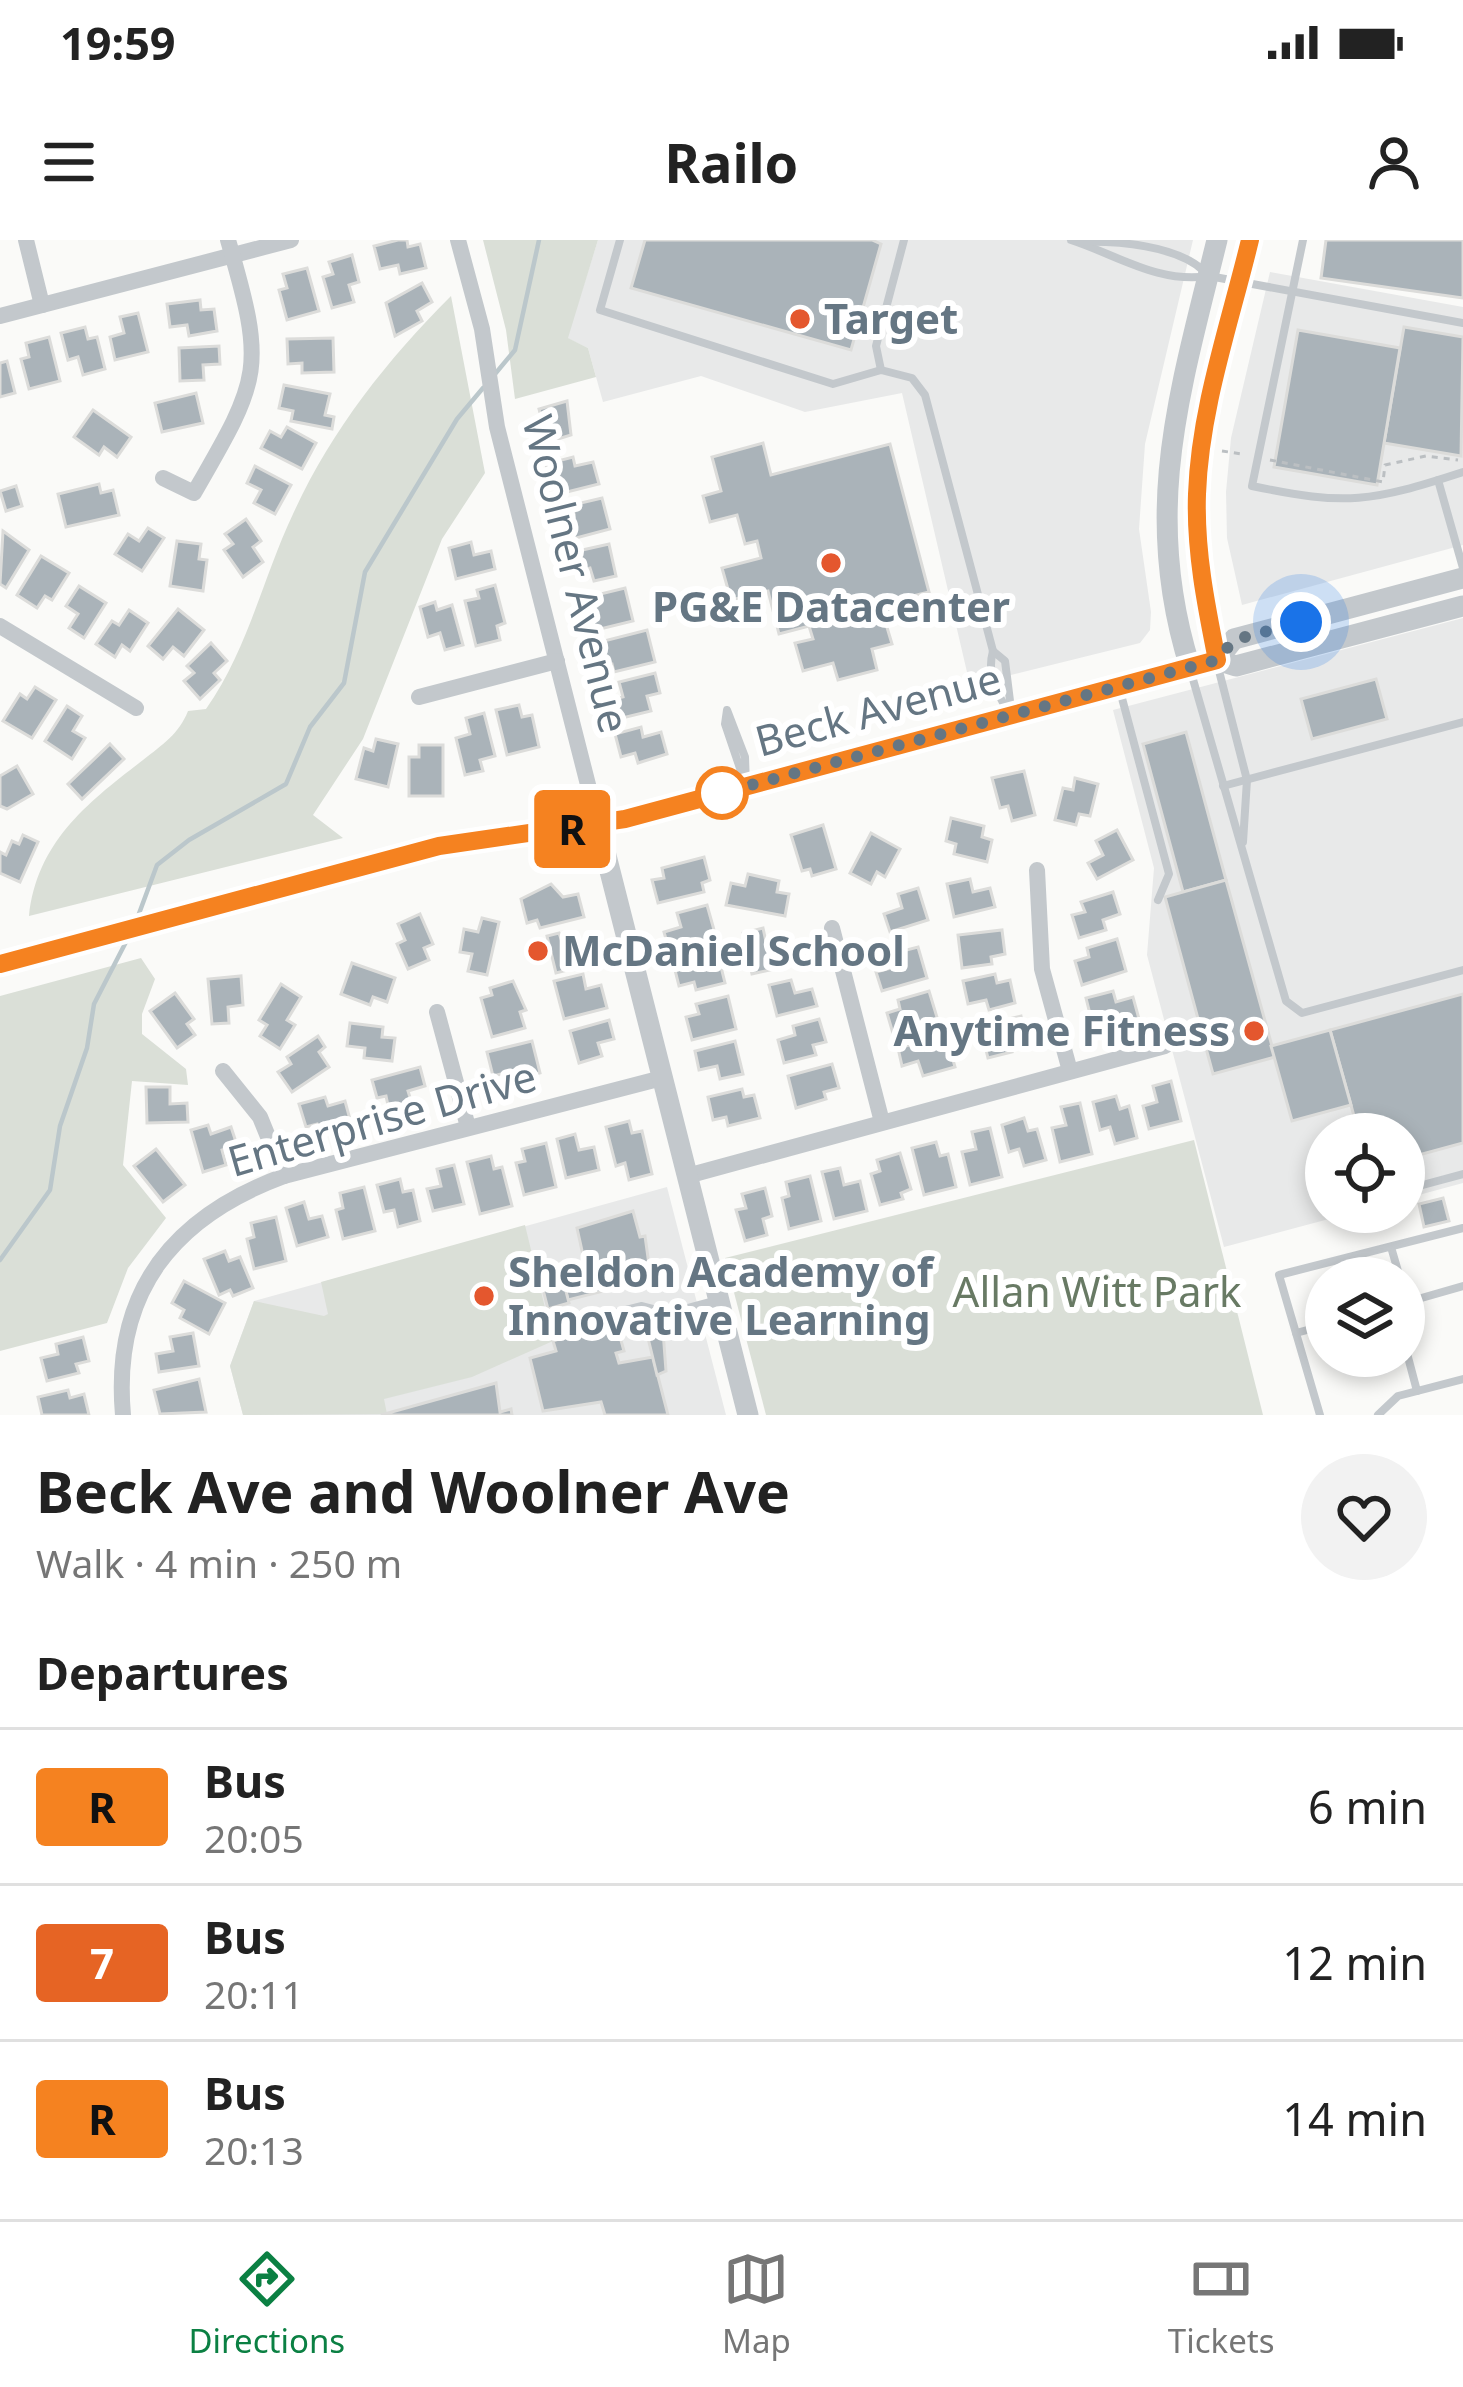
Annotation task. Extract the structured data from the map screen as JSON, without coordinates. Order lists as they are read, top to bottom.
{
  "streets": {
    "street": ["Woolner Avenue", "Beck Avenue", "Enterprise Drive"]
  },
  "crossings": [
    ["Woolner Avenue", "Beck Avenue"],
    ["Woolner Avenue", "Enterprise Drive"]
  ],
  "parks": ["Allan Witt Park"],
  "places": [
    "Target",
    "PG&E Datacenter",
    "McDaniel School",
    "Anytime Fitness",
    "Sheldon Academy of Innovative Learning"
  ],
  "lines": ["bus line R"],
  "page": {
    "status": "19:59",
    "header": "Railo",
    "on_map": "R",
    "heading": [
      ["Beck Ave and Woolner Ave", "Walk · 4 min · 250 m"],
      "Departures"
    ],
    "list": [
      {
        "mark": "R",
        "name": "Bus",
        "note": "20:05",
        "value": "6 min"
      },
      {
        "mark": "7",
        "name": "Bus",
        "note": "20:11",
        "value": "12 min"
      },
      {
        "mark": "R",
        "name": "Bus",
        "note": "20:13",
        "value": "14 min"
      }
    ],
    "tabs": ["Directions", "Map", "Tickets"]
  }
}
